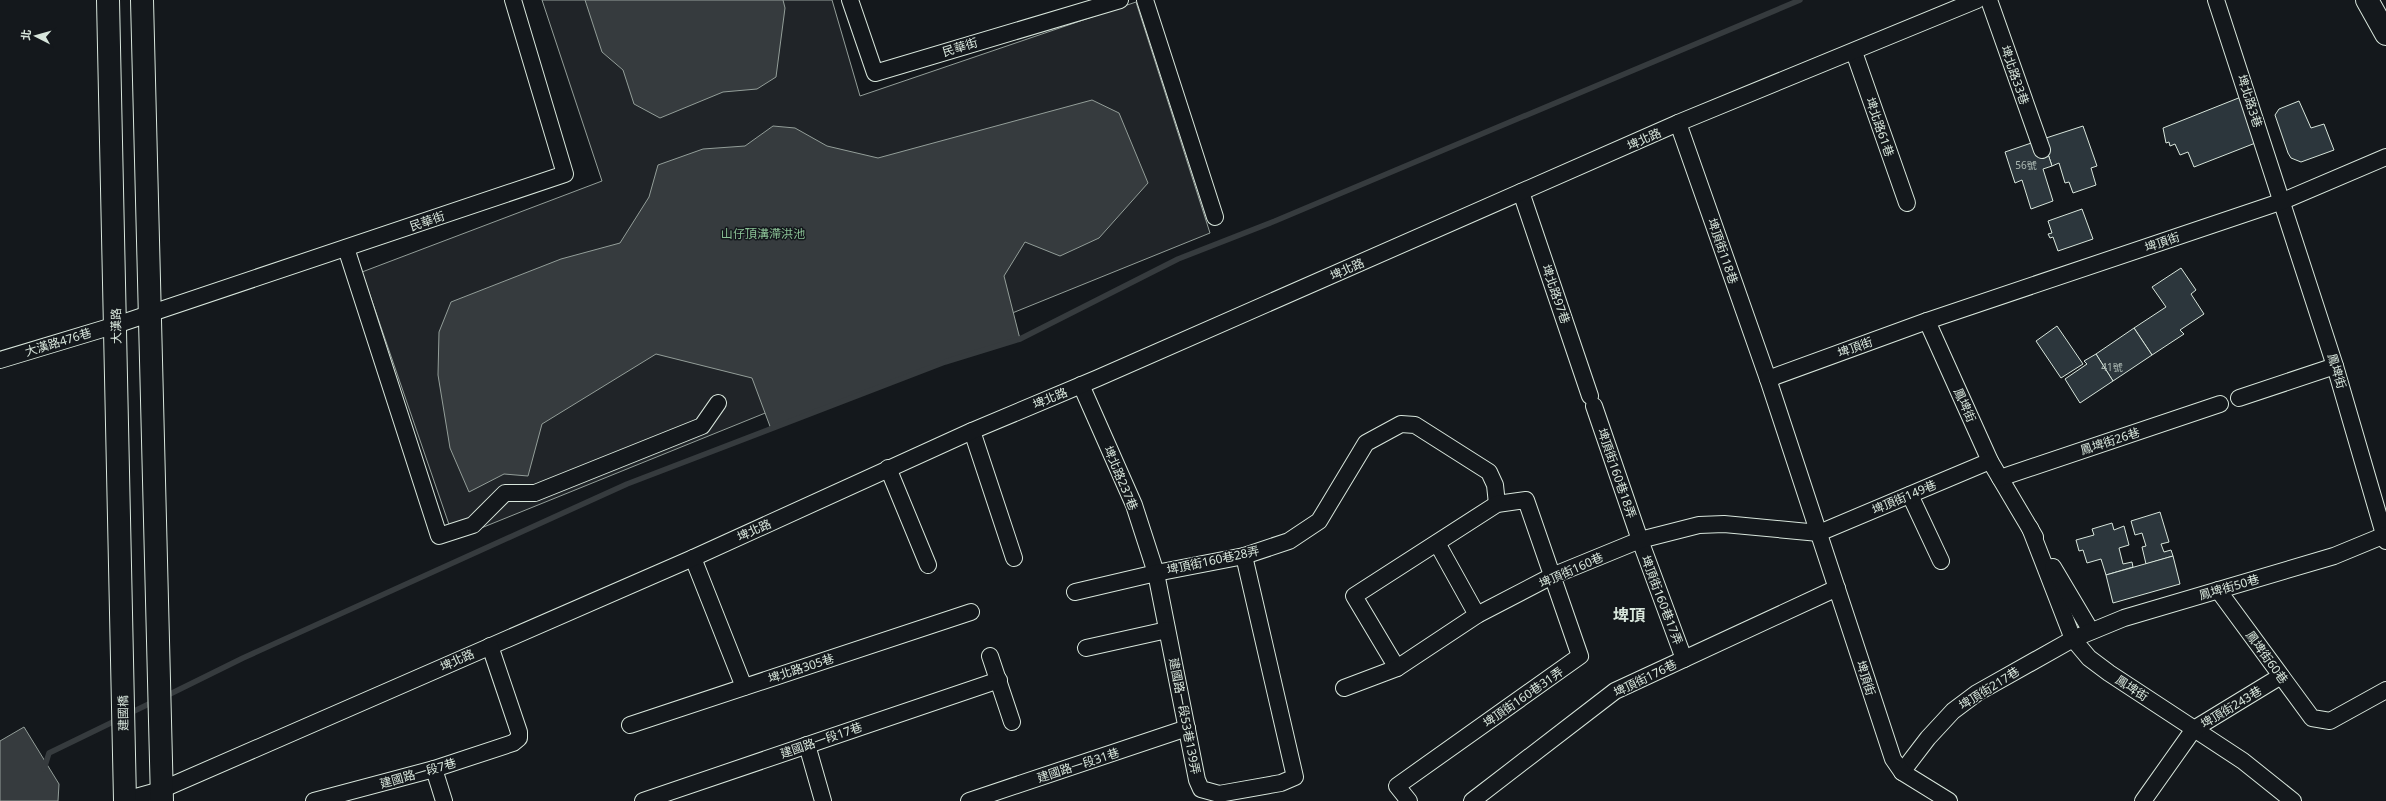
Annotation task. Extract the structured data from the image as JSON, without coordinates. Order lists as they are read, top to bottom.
{
  "streets": {
    "main road": ["大漢路", "建國橋"],
    "street": [
      "民華街",
      "埤北路33巷",
      "埤北路3巷",
      "埤北路61巷",
      "埤北路",
      "埤頂街",
      "埤頂街118巷",
      "埤北路97巷",
      "大漢路476巷",
      "鳳埤街",
      "鳳埤街26巷",
      "埤頂街160巷18弄",
      "埤北路237巷",
      "埤頂街149巷",
      "埤頂街160巷28弄",
      "埤頂街160巷",
      "鳳埤街50巷",
      "埤頂街160巷17弄",
      "鳳埤街60巷",
      "埤北路305巷",
      "埤頂街176巷",
      "埤頂街217巷",
      "埤頂街160巷31弄",
      "埤頂街243巷",
      "建國路一段53巷139弄",
      "建國路一段17巷",
      "建國路一段31巷",
      "建國路一段7巷"
    ]
  },
  "crossings": [
    ["民華街", "大漢路"],
    ["民華街", "大漢路476巷"],
    ["埤北路3巷", "埤頂街"],
    ["埤北路3巷", "鳳埤街"],
    ["埤北路61巷", "埤北路"],
    ["埤北路", "埤頂街118巷"],
    ["埤北路", "埤北路97巷"],
    ["埤北路", "埤北路237巷"],
    ["埤北路", "建國橋"],
    ["埤北路", "建國路一段7巷"],
    ["埤頂街", "埤頂街118巷"],
    ["埤頂街", "鳳埤街"],
    ["埤頂街", "埤頂街149巷"],
    ["埤頂街", "埤頂街160巷"],
    ["埤頂街", "埤頂街176巷"],
    ["埤頂街", "埤頂街217巷"],
    ["埤北路97巷", "埤頂街160巷18弄"],
    ["大漢路", "大漢路476巷"],
    ["大漢路", "建國橋"],
    ["鳳埤街", "鳳埤街26巷"],
    ["鳳埤街", "埤頂街149巷"],
    ["鳳埤街", "鳳埤街50巷"],
    ["鳳埤街", "埤頂街217巷"],
    ["鳳埤街", "埤頂街243巷"],
    ["埤頂街160巷18弄", "埤頂街160巷"],
    ["埤頂街160巷18弄", "埤頂街160巷17弄"],
    ["埤北路237巷", "埤頂街160巷28弄"],
    ["埤北路237巷", "建國路一段53巷139弄"],
    ["埤頂街149巷", "埤頂街160巷"],
    ["埤頂街160巷28弄", "建國路一段53巷139弄"],
    ["埤頂街160巷", "埤頂街160巷17弄"],
    ["埤頂街160巷", "埤頂街160巷31弄"],
    ["鳳埤街50巷", "鳳埤街60巷"],
    ["鳳埤街50巷", "埤頂街217巷"],
    ["埤頂街160巷17弄", "埤頂街176巷"],
    ["鳳埤街60巷", "埤頂街243巷"],
    ["建國路一段53巷139弄", "建國路一段31巷"]
  ],
  "districts": ["埤頂"],
  "parks": ["山仔頂溝滯洪池"],
  "house_numbers": ["56號", "41號"],
  "north": "left"
}
